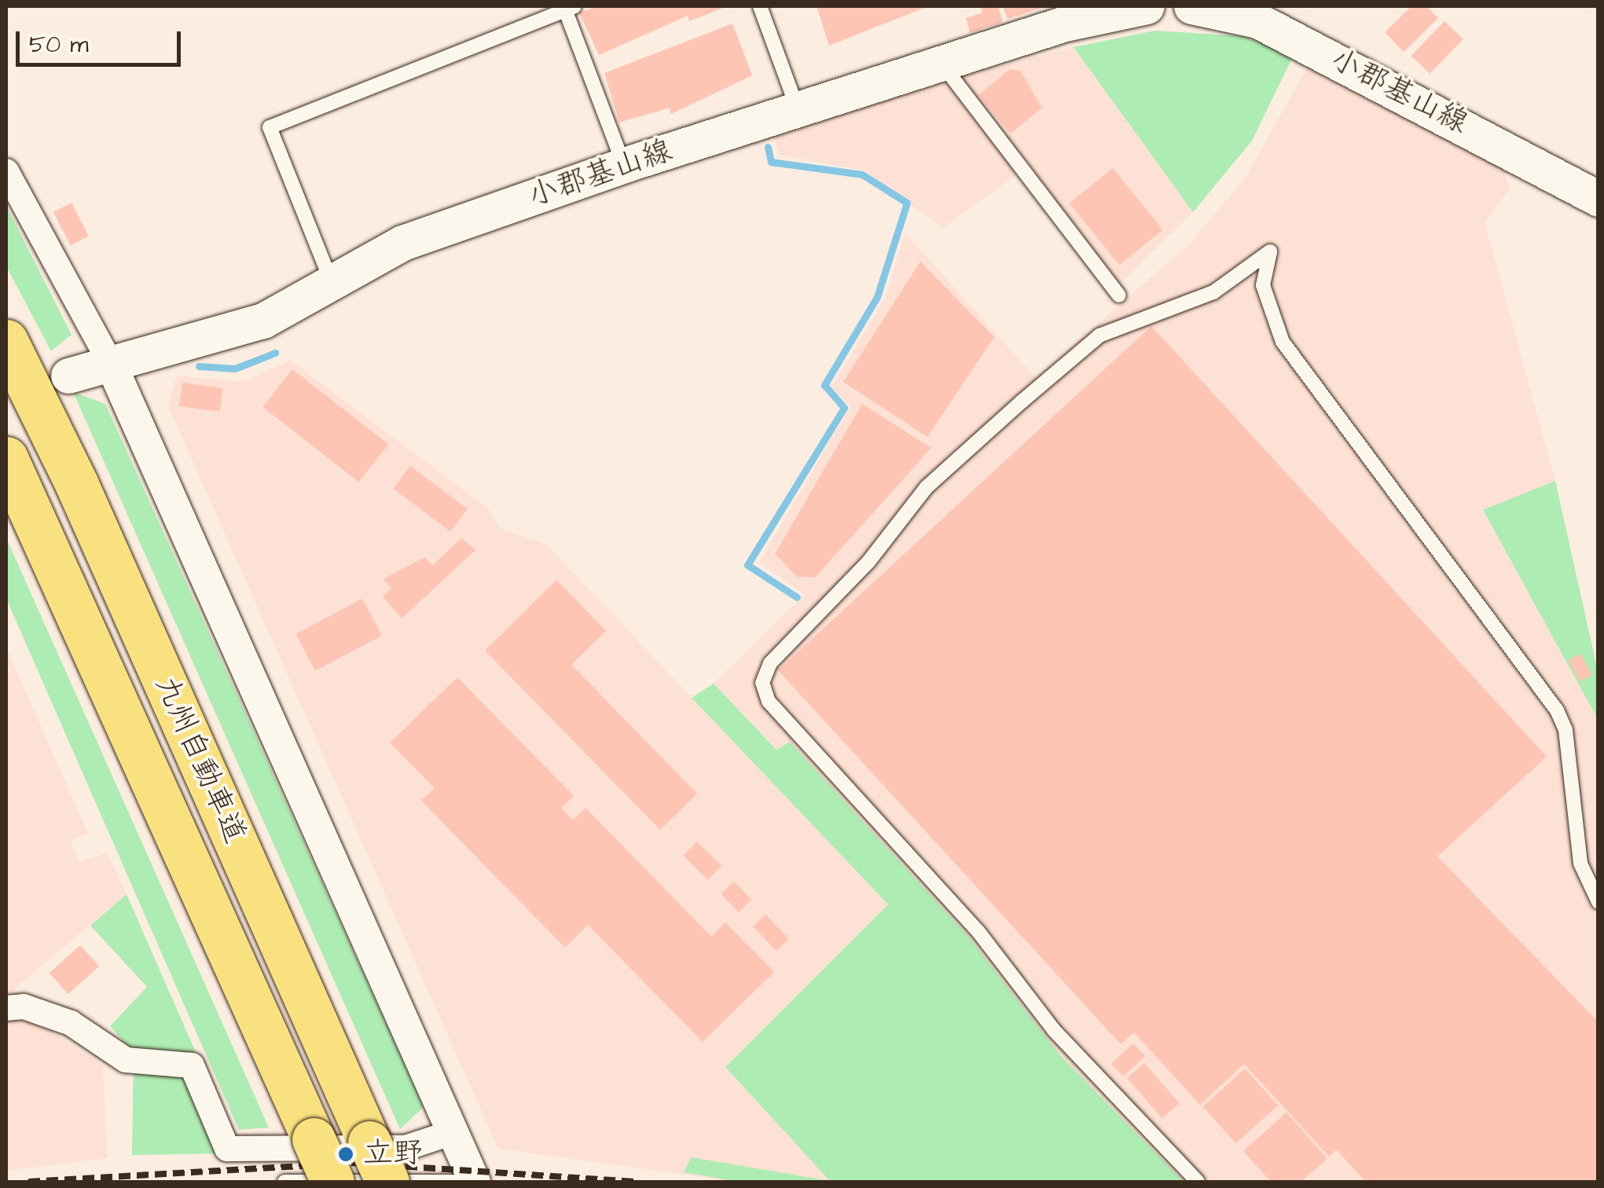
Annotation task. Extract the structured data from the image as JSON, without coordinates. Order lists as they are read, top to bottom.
{
  "streets": {
    "highway": ["九州自動車道"],
    "main road": ["小郡基山線"]
  },
  "places": ["立野"],
  "scale_bar": "50 m"
}
